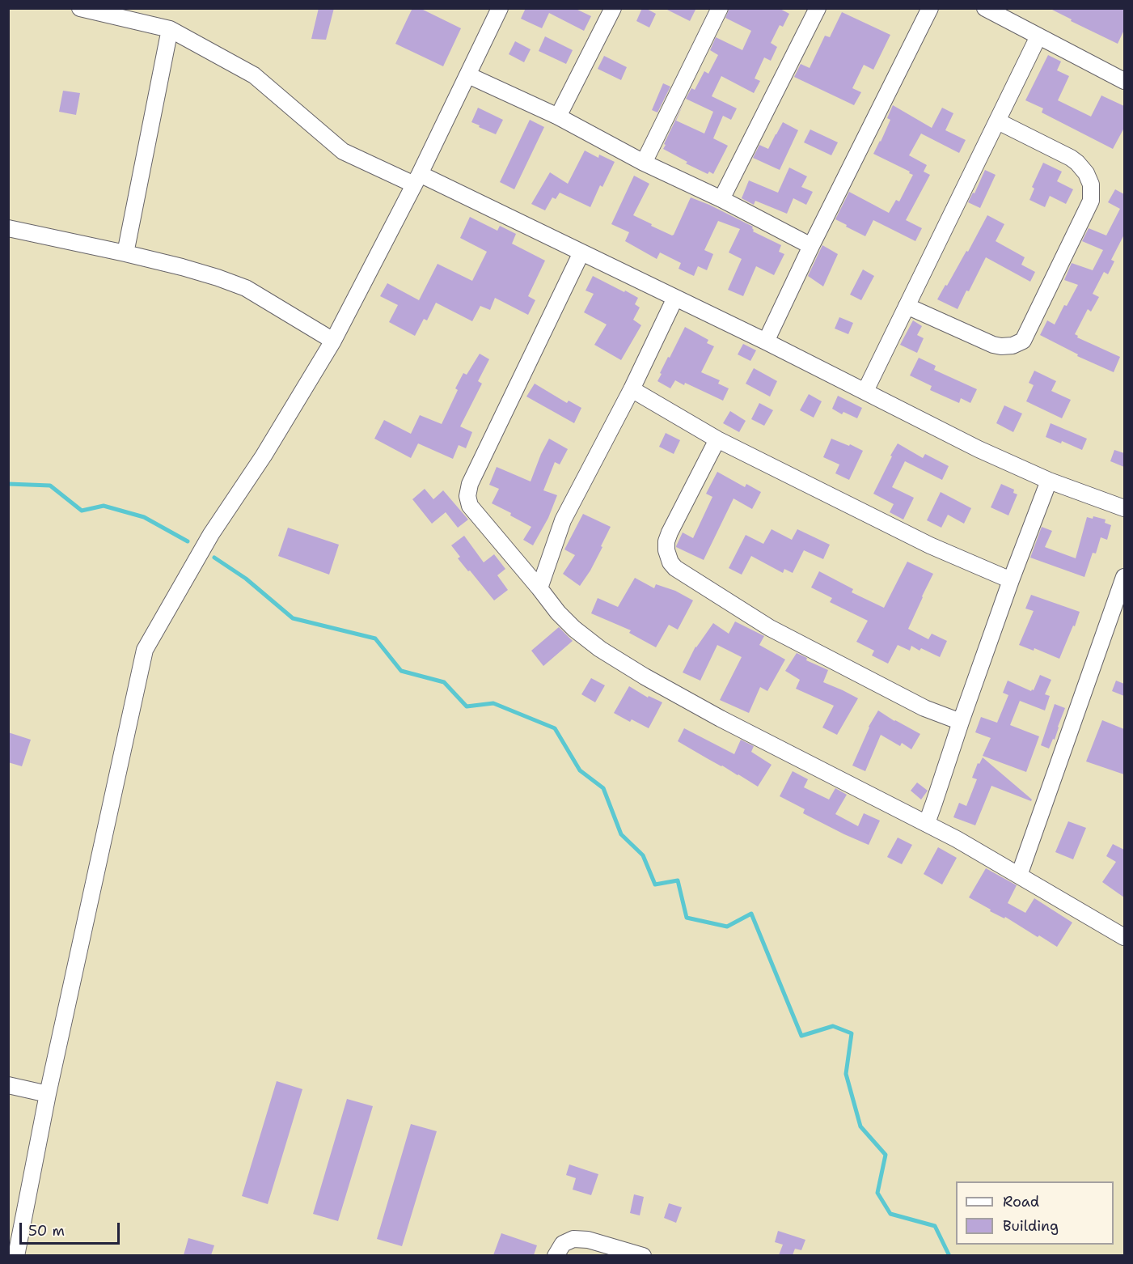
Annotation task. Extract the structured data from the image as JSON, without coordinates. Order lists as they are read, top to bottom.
{
  "legend": ["Road", "Building"],
  "scale_bar": "50 m"
}
